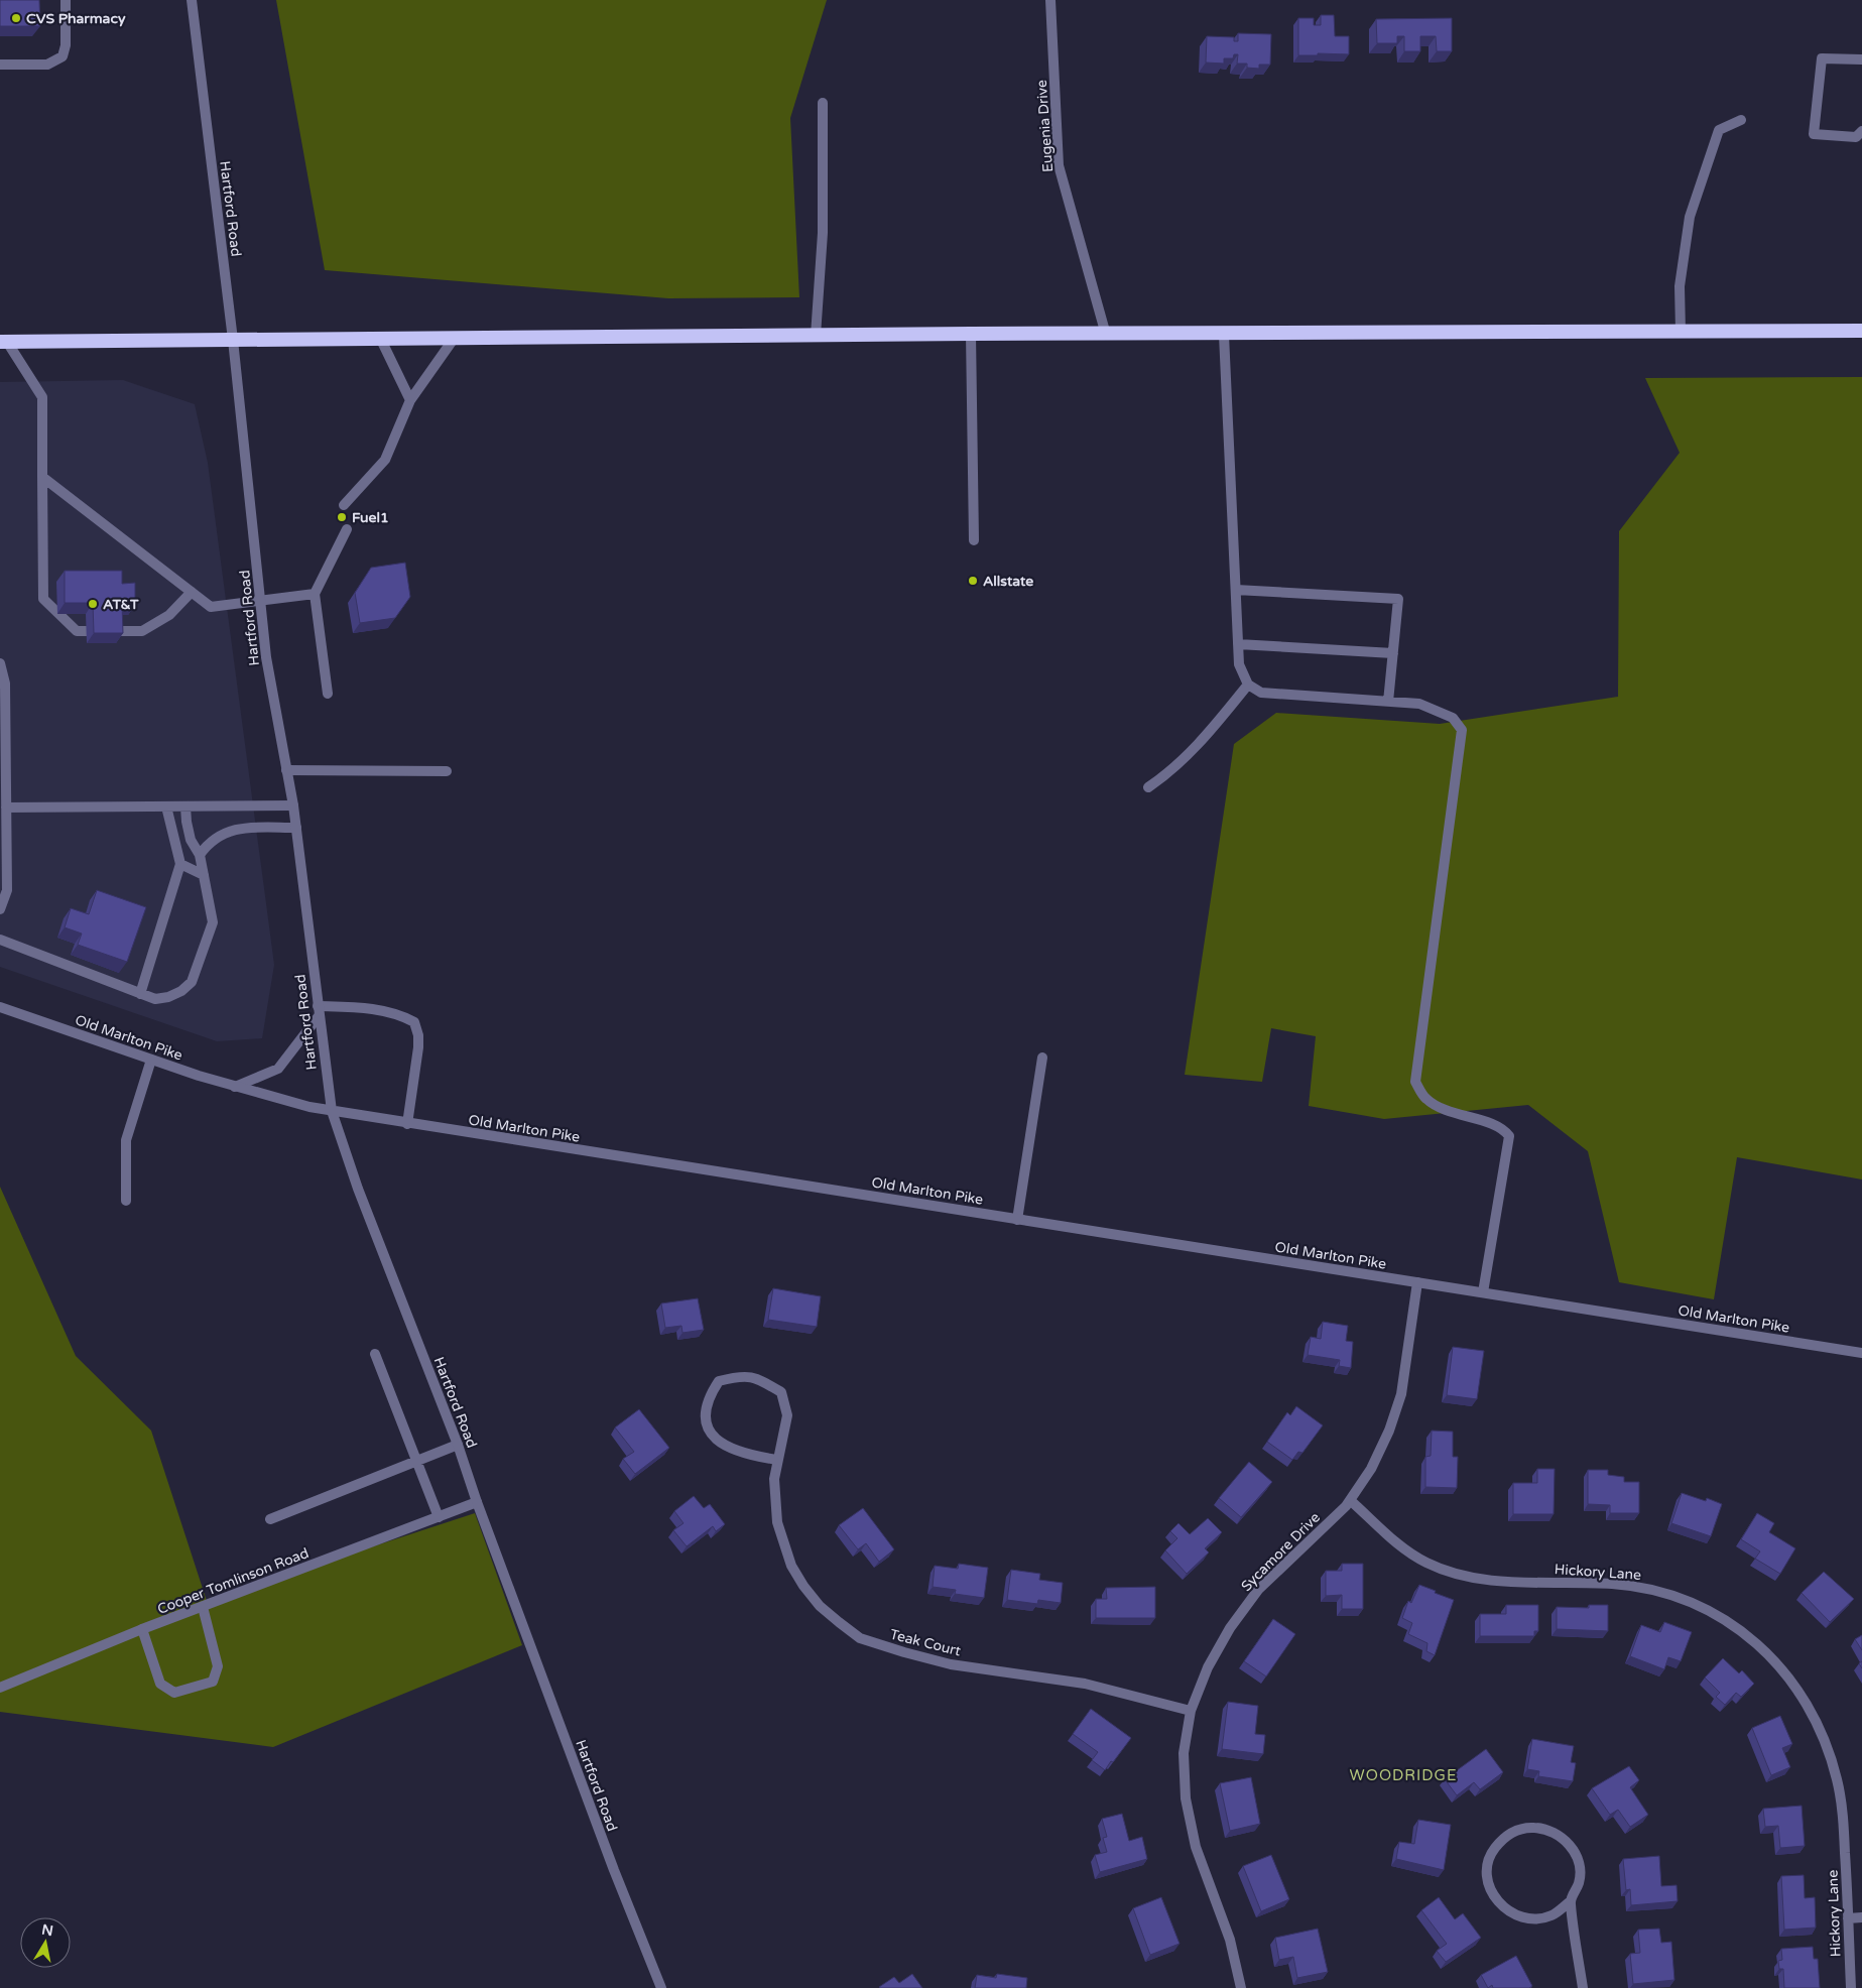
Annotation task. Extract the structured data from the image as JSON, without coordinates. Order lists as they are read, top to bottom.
{
  "streets": {
    "street": [
      "Eugenia Drive",
      "Hartford Road",
      "Old Marlton Pike",
      "Sycamore Drive",
      "Hickory Lane",
      "Cooper Tomlinson Road",
      "Teak Court"
    ]
  },
  "crossings": [
    ["Hartford Road", "Old Marlton Pike"],
    ["Hartford Road", "Cooper Tomlinson Road"],
    ["Old Marlton Pike", "Sycamore Drive"],
    ["Sycamore Drive", "Hickory Lane"],
    ["Sycamore Drive", "Teak Court"]
  ],
  "districts": ["WOODRIDGE"],
  "places": [
    "CVS Pharmacy",
    "Fuel1",
    "Allstate",
    "AT&T"
  ],
  "north": "top"
}
